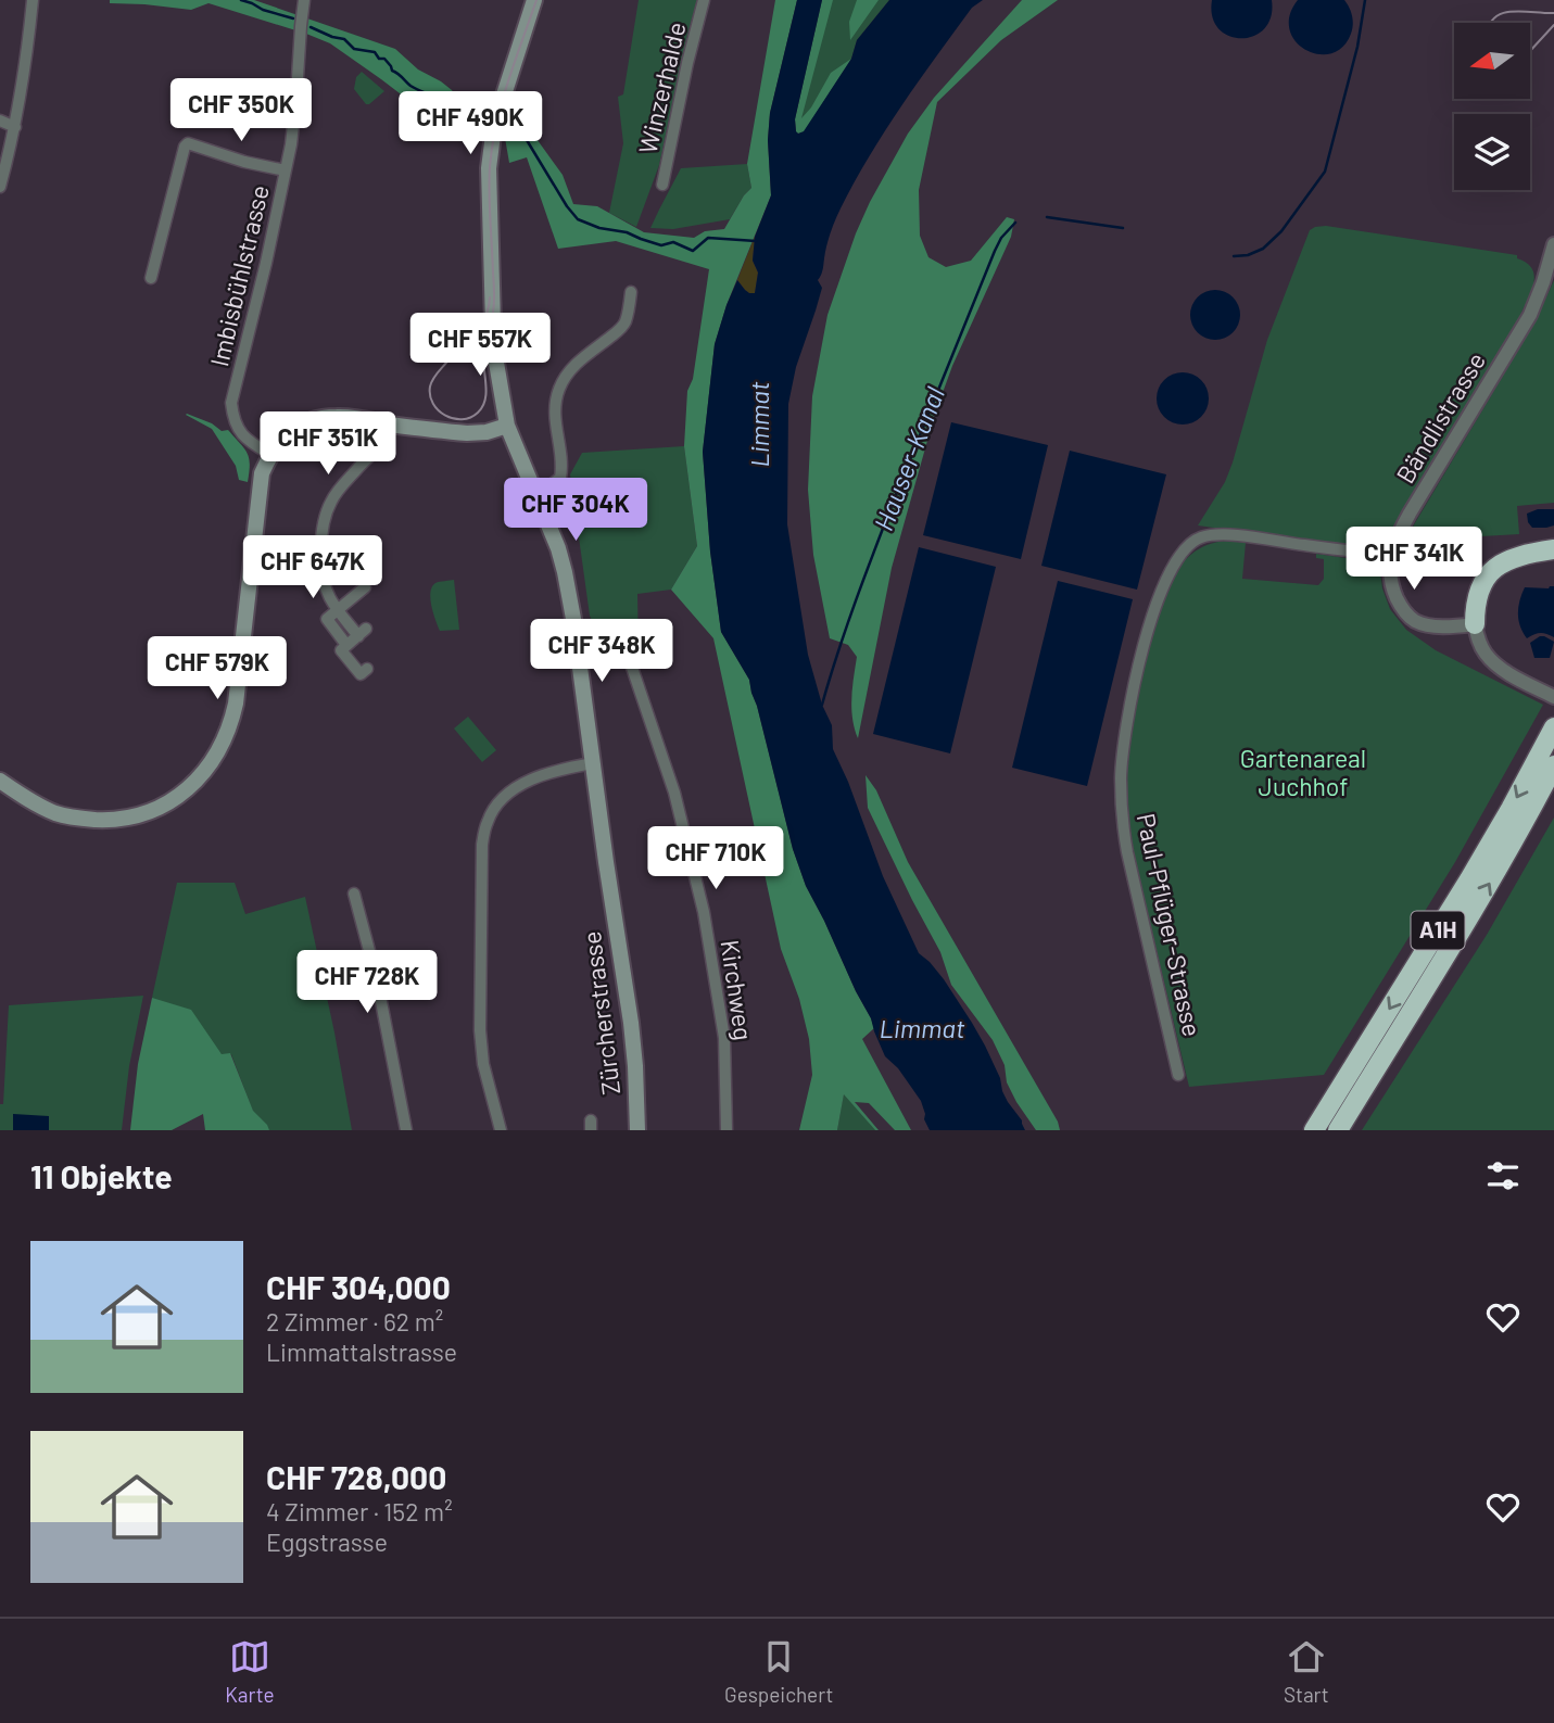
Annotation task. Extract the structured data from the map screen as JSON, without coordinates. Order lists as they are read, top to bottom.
{
  "streets": {
    "highway": ["A1H"],
    "main road": ["Zürcherstrasse"],
    "street": [
      "Winzerhalde",
      "Imbisbühlstrasse",
      "Bändlistrasse",
      "Paul-Pflüger-Strasse",
      "Kirchweg"
    ]
  },
  "crossings": [
    ["Bändlistrasse", "Paul-Pflüger-Strasse"],
    ["Kirchweg", "Zürcherstrasse"]
  ],
  "water": ["Limmat", "Hauser-Kanal"],
  "parks": ["Gartenareal Juchhof"],
  "north": "left",
  "page": {
    "price": [
      "CHF 350K",
      "CHF 490K",
      "CHF 557K",
      "CHF 351K",
      "CHF 304K",
      "CHF 341K",
      "CHF 647K",
      "CHF 348K",
      "CHF 579K",
      "CHF 710K",
      "CHF 728K"
    ],
    "heading": "11 Objekte",
    "list": [
      {
        "name": "CHF 304,000",
        "note": "2 Zimmer · 62 m² · Limmattalstrasse"
      },
      {
        "name": "CHF 728,000",
        "note": "4 Zimmer · 152 m² · Eggstrasse"
      }
    ],
    "tabs": ["Karte", "Gespeichert", "Start"]
  }
}
